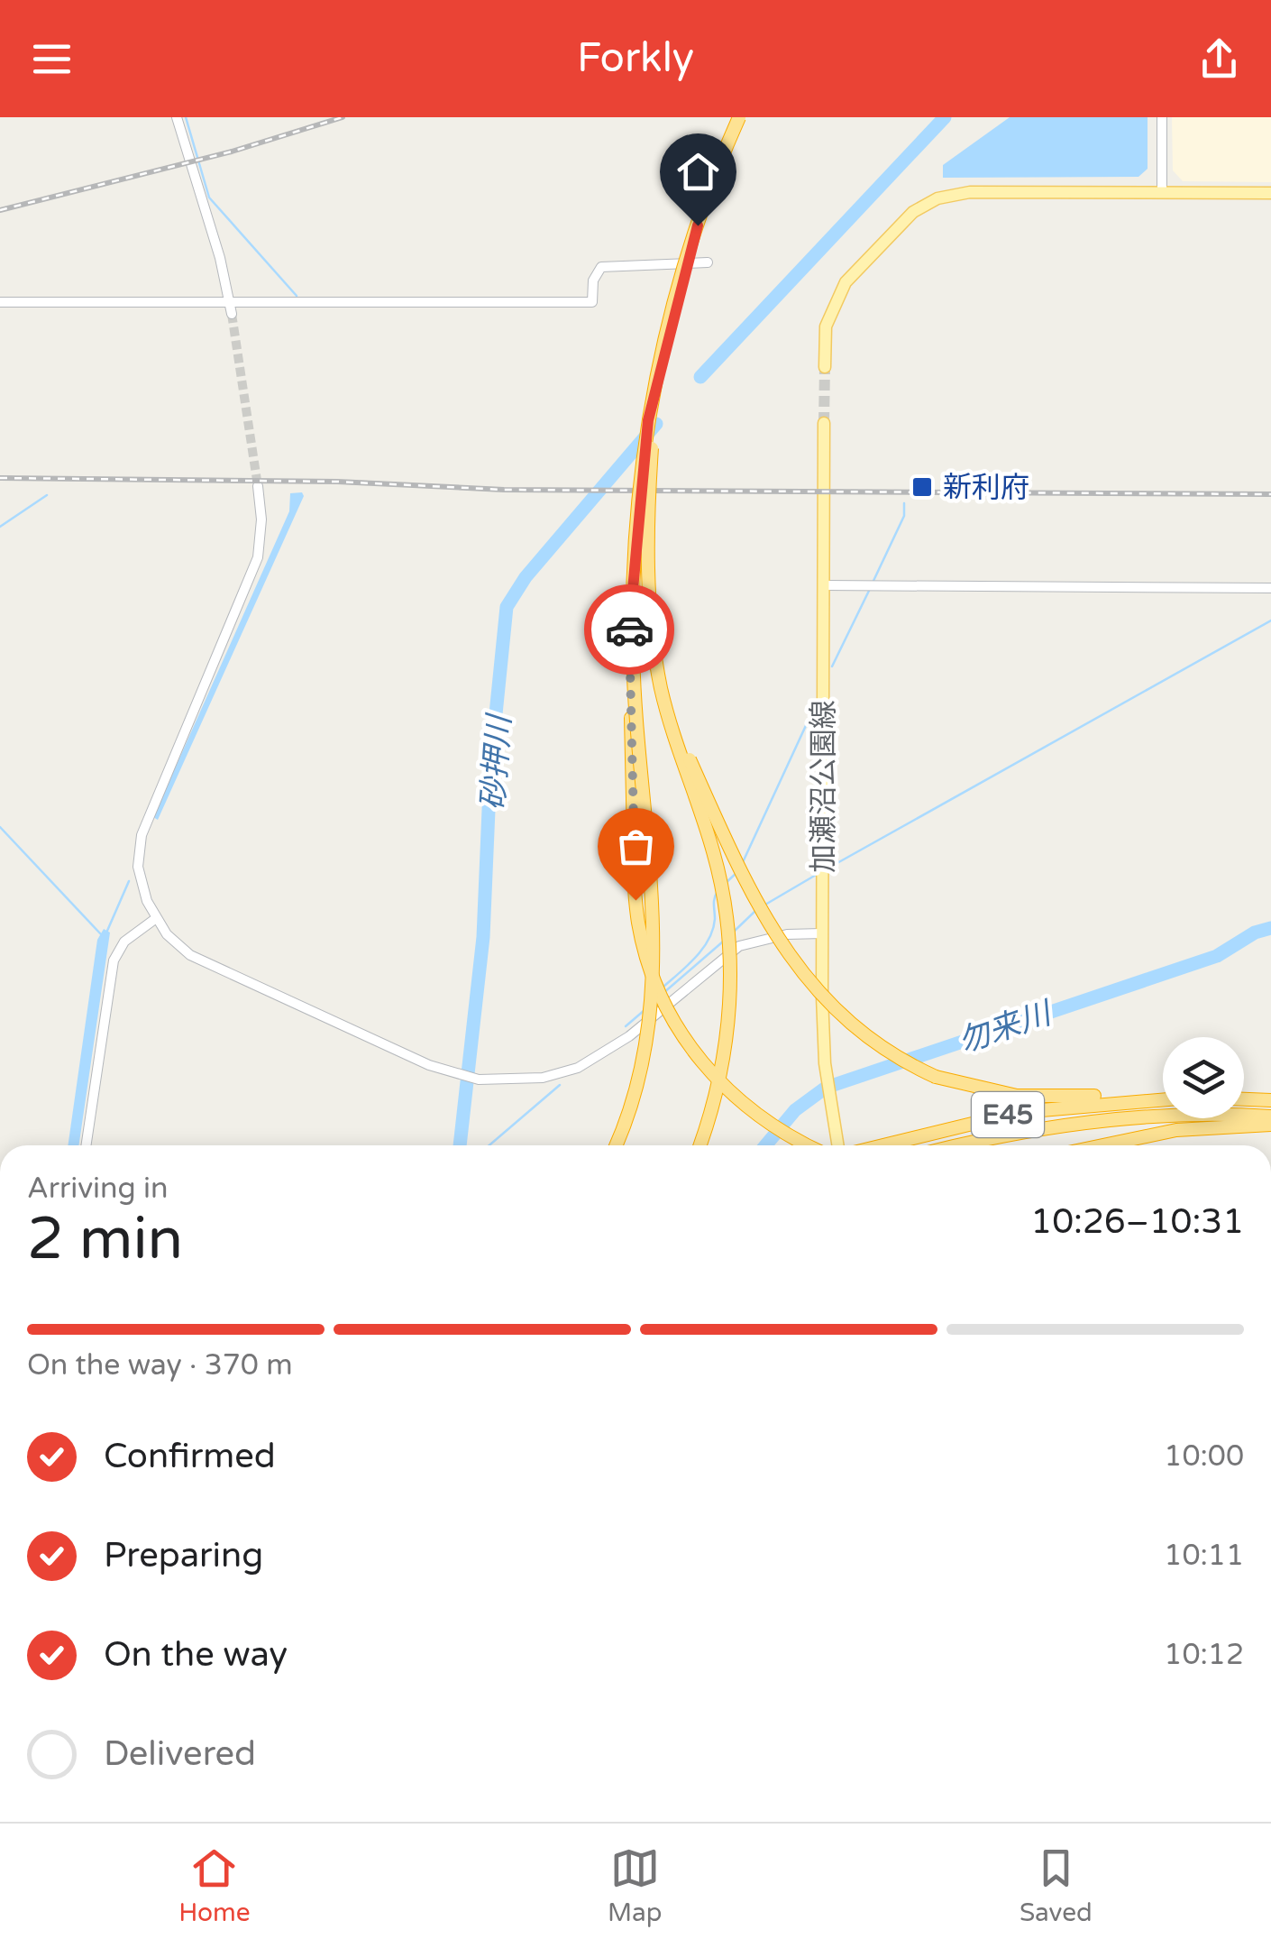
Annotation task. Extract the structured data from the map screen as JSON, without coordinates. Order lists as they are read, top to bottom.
{
  "streets": {
    "highway": ["E45"],
    "main road": ["加瀬沼公園線"]
  },
  "water": ["砂押川", "勿来川"],
  "places": {
    "transit": ["新利府"]
  },
  "page": {
    "header": "Forkly",
    "heading": ["2 min", "Arriving in", "10:26–10:31"],
    "bar": "On the way · 370 m",
    "list": [
      ["Confirmed", "10:00"],
      ["Preparing", "10:11"],
      ["On the way", "10:12"],
      "Delivered"
    ],
    "tabs": ["Home", "Map", "Saved"]
  }
}
